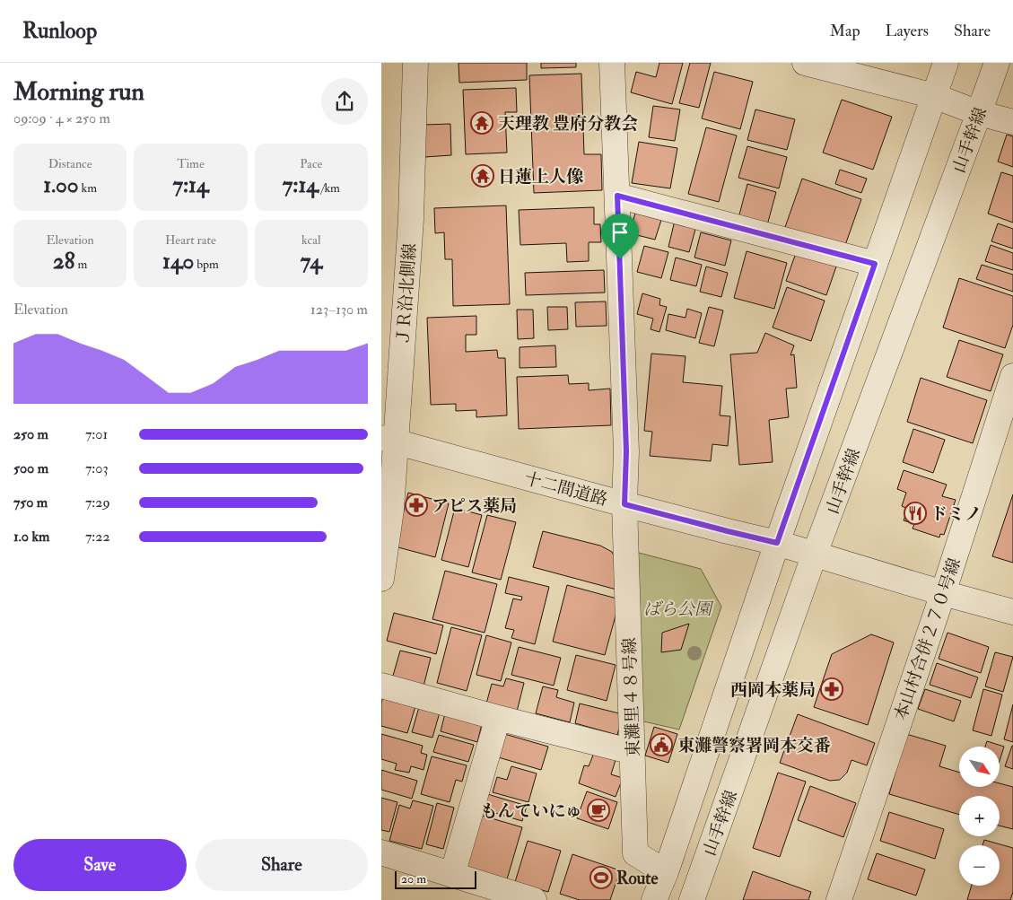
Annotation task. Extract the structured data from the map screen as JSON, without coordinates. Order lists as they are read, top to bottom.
{
  "streets": {
    "street": [
      "山手幹線",
      "ＪＲ沿北側線",
      "十二間道路",
      "本山村合併２７０号線",
      "東灘里４８号線"
    ]
  },
  "crossings": [
    ["山手幹線", "十二間道路"],
    ["山手幹線", "東灘里４８号線"],
    ["ＪＲ沿北側線", "十二間道路"],
    ["十二間道路", "本山村合併２７０号線"],
    ["十二間道路", "東灘里４８号線"]
  ],
  "parks": ["ばら公園"],
  "places": {
    "temple": ["天理教 豊府分教会", "日蓮上人像"],
    "pharmacy": ["アピス薬局", "西岡本薬局"],
    "restaurant": ["ドミノ"],
    "public building": ["東灘警察署岡本交番"],
    "cafe": ["もんていにゅ"],
    "sports": ["Route"]
  },
  "scale_bar": "20 m",
  "north": "bottom right",
  "page": {
    "header": "Runloop",
    "nav": ["Map", "Layers", "Share"],
    "heading": ["Morning run", "09:09 · 4 × 250 m"],
    "stats": [
      ["Distance", "1.00 km"],
      ["Time", "7:14"],
      ["Pace", "7:14 /km"],
      ["Elevation", "28 m"],
      ["Heart rate", "140 bpm"],
      ["kcal", "74"]
    ],
    "chart": ["Elevation", "123–130 m"],
    "list": [
      {
        "name": "250 m",
        "note": "7:01"
      },
      {
        "name": "500 m",
        "note": "7:03"
      },
      {
        "name": "750 m",
        "note": "7:29"
      },
      {
        "name": "1.0 km",
        "note": "7:22"
      }
    ],
    "map_buttons": ["+", "−"],
    "buttons": ["Save", "Share"],
    "scale": "20 m"
  }
}
